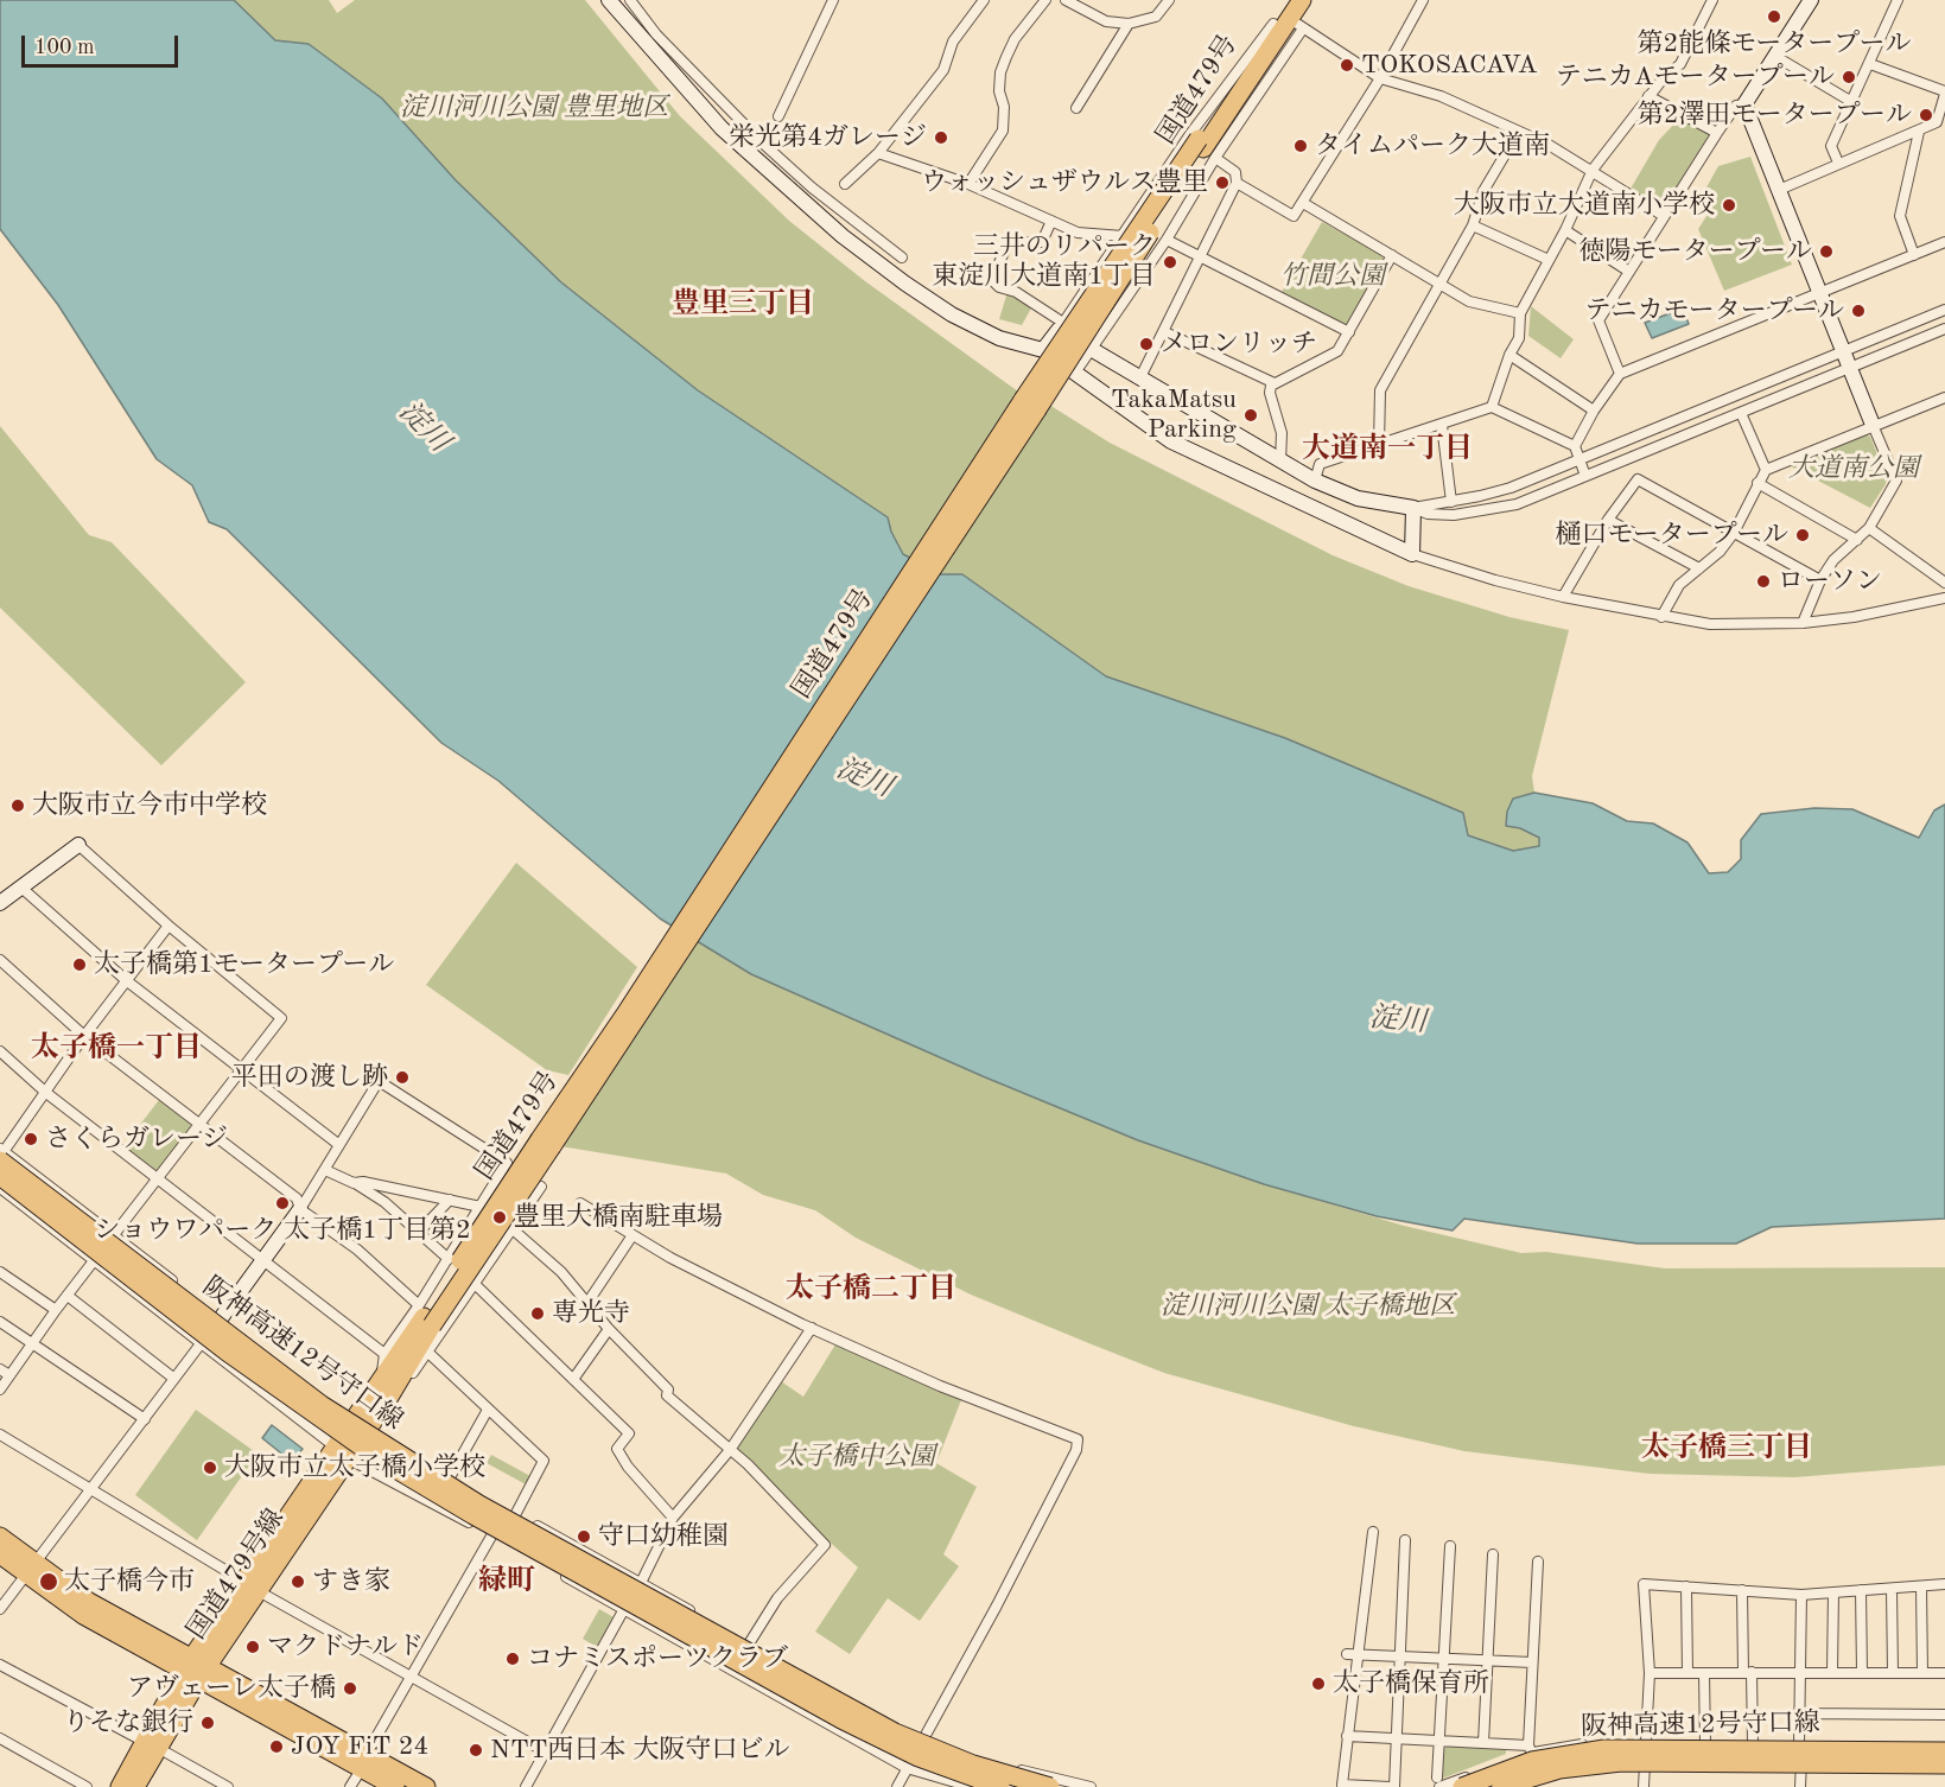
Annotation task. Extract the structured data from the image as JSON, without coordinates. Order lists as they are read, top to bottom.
{
  "streets": {
    "highway": ["国道479号", "阪神高速12号守口線", "国道479号線"]
  },
  "crossings": [
    ["国道479号", "国道479号線"]
  ],
  "districts": [
    "豊里三丁目",
    "大道南一丁目",
    "太子橋一丁目",
    "太子橋二丁目",
    "太子橋三丁目",
    "緑町"
  ],
  "water": ["淀川"],
  "parks": [
    "淀川河川公園 豊里地区",
    "竹間公園",
    "大道南公園",
    "淀川河川公園 太子橋地区",
    "太子橋中公園"
  ],
  "places": [
    "第2能條モータープール",
    "TOKOSACAVA",
    "テニカAモータープール",
    "第2澤田モータープール",
    "栄光第4ガレージ",
    "タイムパーク大道南",
    "ウォッシュザウルス豊里",
    "大阪市立大道南小学校",
    "徳陽モータープール",
    "三井のリパーク 東淀川大道南1丁目",
    "テニカモータープール",
    "メロンリッチ",
    "TakaMatsu Parking",
    "樋口モータープール",
    "ローソン",
    "大阪市立今市中学校",
    "太子橋第1モータープール",
    "平田の渡し跡",
    "さくらガレージ",
    "ショウワパーク 太子橋1丁目第2",
    "豊里大橋南駐車場",
    "専光寺",
    "大阪市立太子橋小学校",
    "守口幼稚園",
    "太子橋今市",
    "すき家",
    "マクドナルド",
    "コナミスポーツクラブ",
    "太子橋保育所",
    "アヴェーレ太子橋",
    "りそな銀行",
    "JOY FiT 24",
    "NTT西日本 大阪守口ビル"
  ],
  "scale_bar": "100 m"
}
